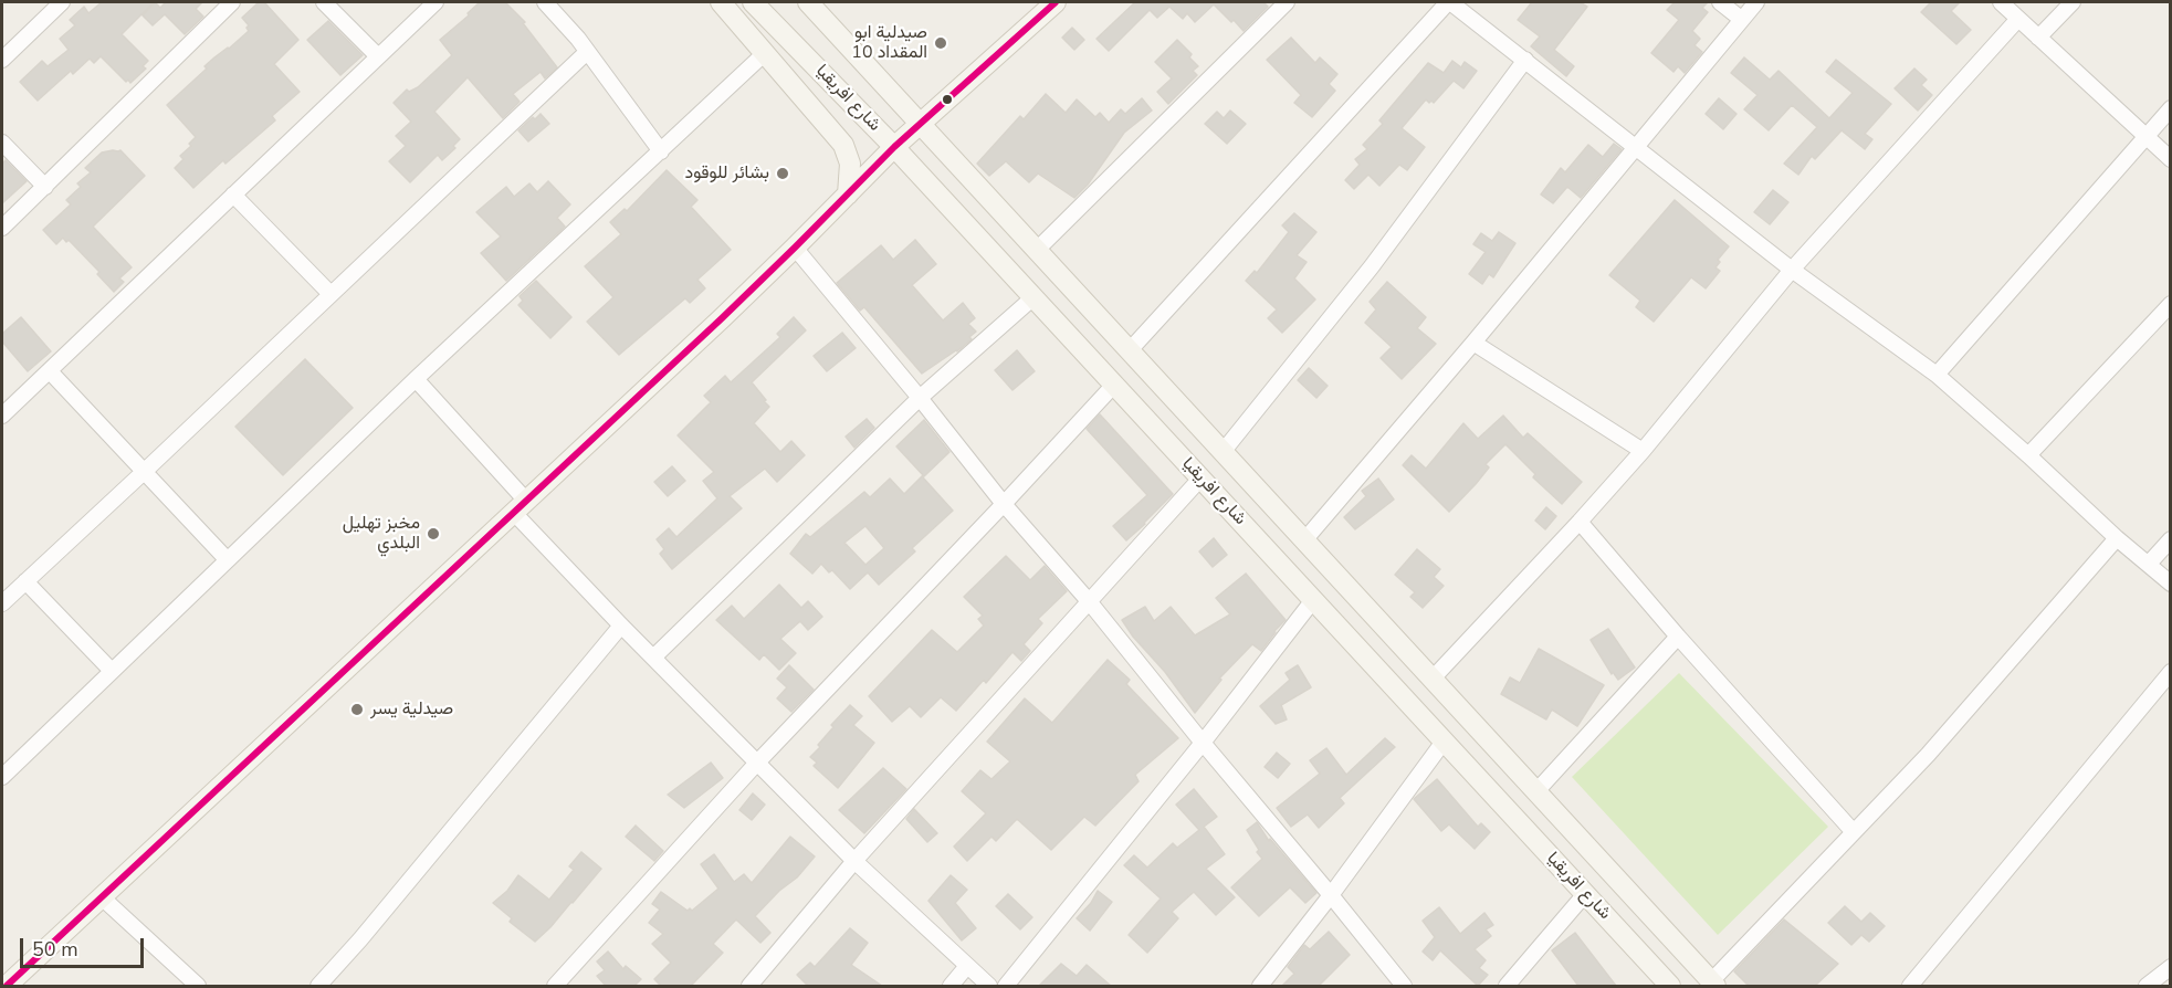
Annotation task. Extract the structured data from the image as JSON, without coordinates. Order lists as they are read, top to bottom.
{
  "streets": {
    "street": ["شارع افريقيا"]
  },
  "places": [
    "صيدلية ابو المقداد 10",
    "بشائر للوقود",
    "مخبز تهليل البلدي",
    "صيدلية يسر"
  ],
  "scale_bar": "50 m"
}
